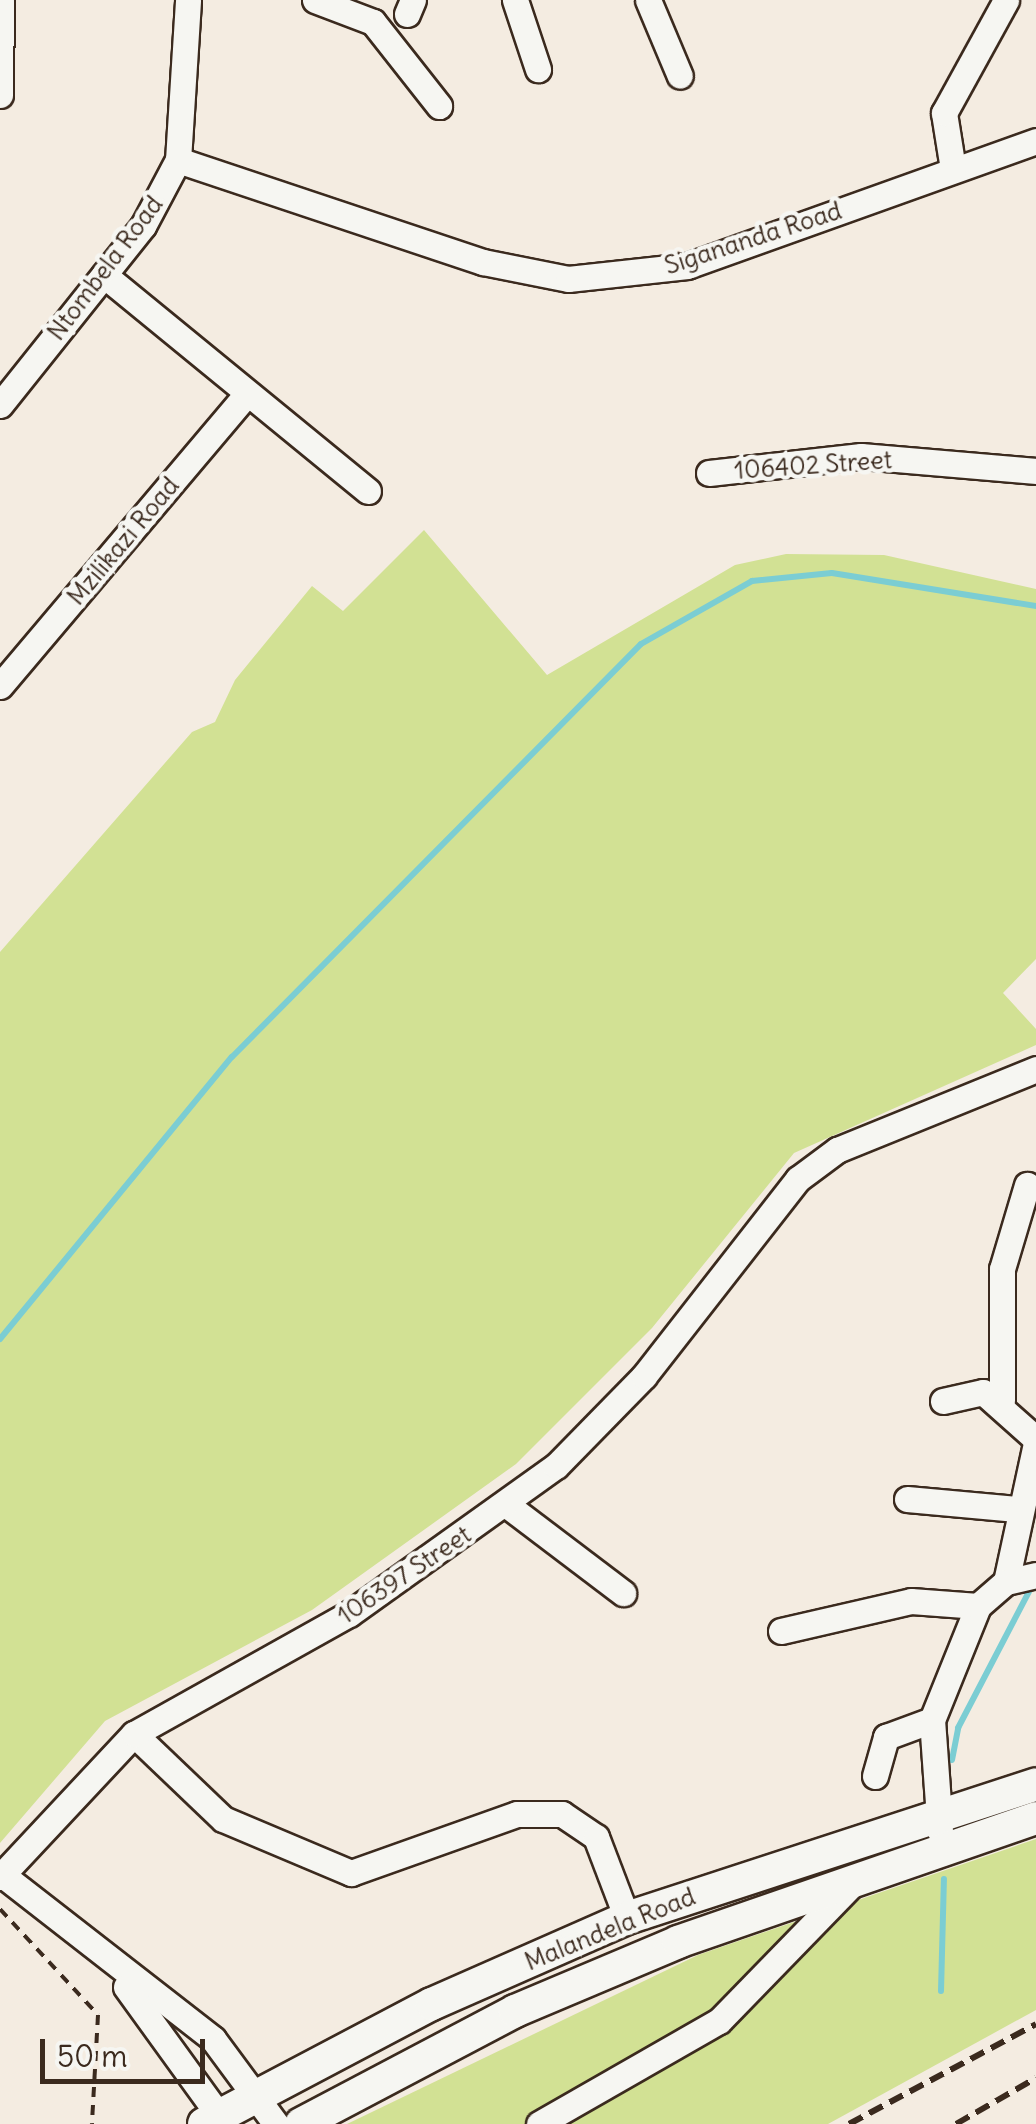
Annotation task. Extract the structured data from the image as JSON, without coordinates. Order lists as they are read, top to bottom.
{
  "streets": {
    "main road": ["Malandela Road"],
    "street": [
      "Sigananda Road",
      "Ntombela Road",
      "106402 Street",
      "Mzilikazi Road",
      "106397 Street"
    ]
  },
  "crossings": [
    ["Sigananda Road", "Ntombela Road"]
  ],
  "scale_bar": "50 m"
}
